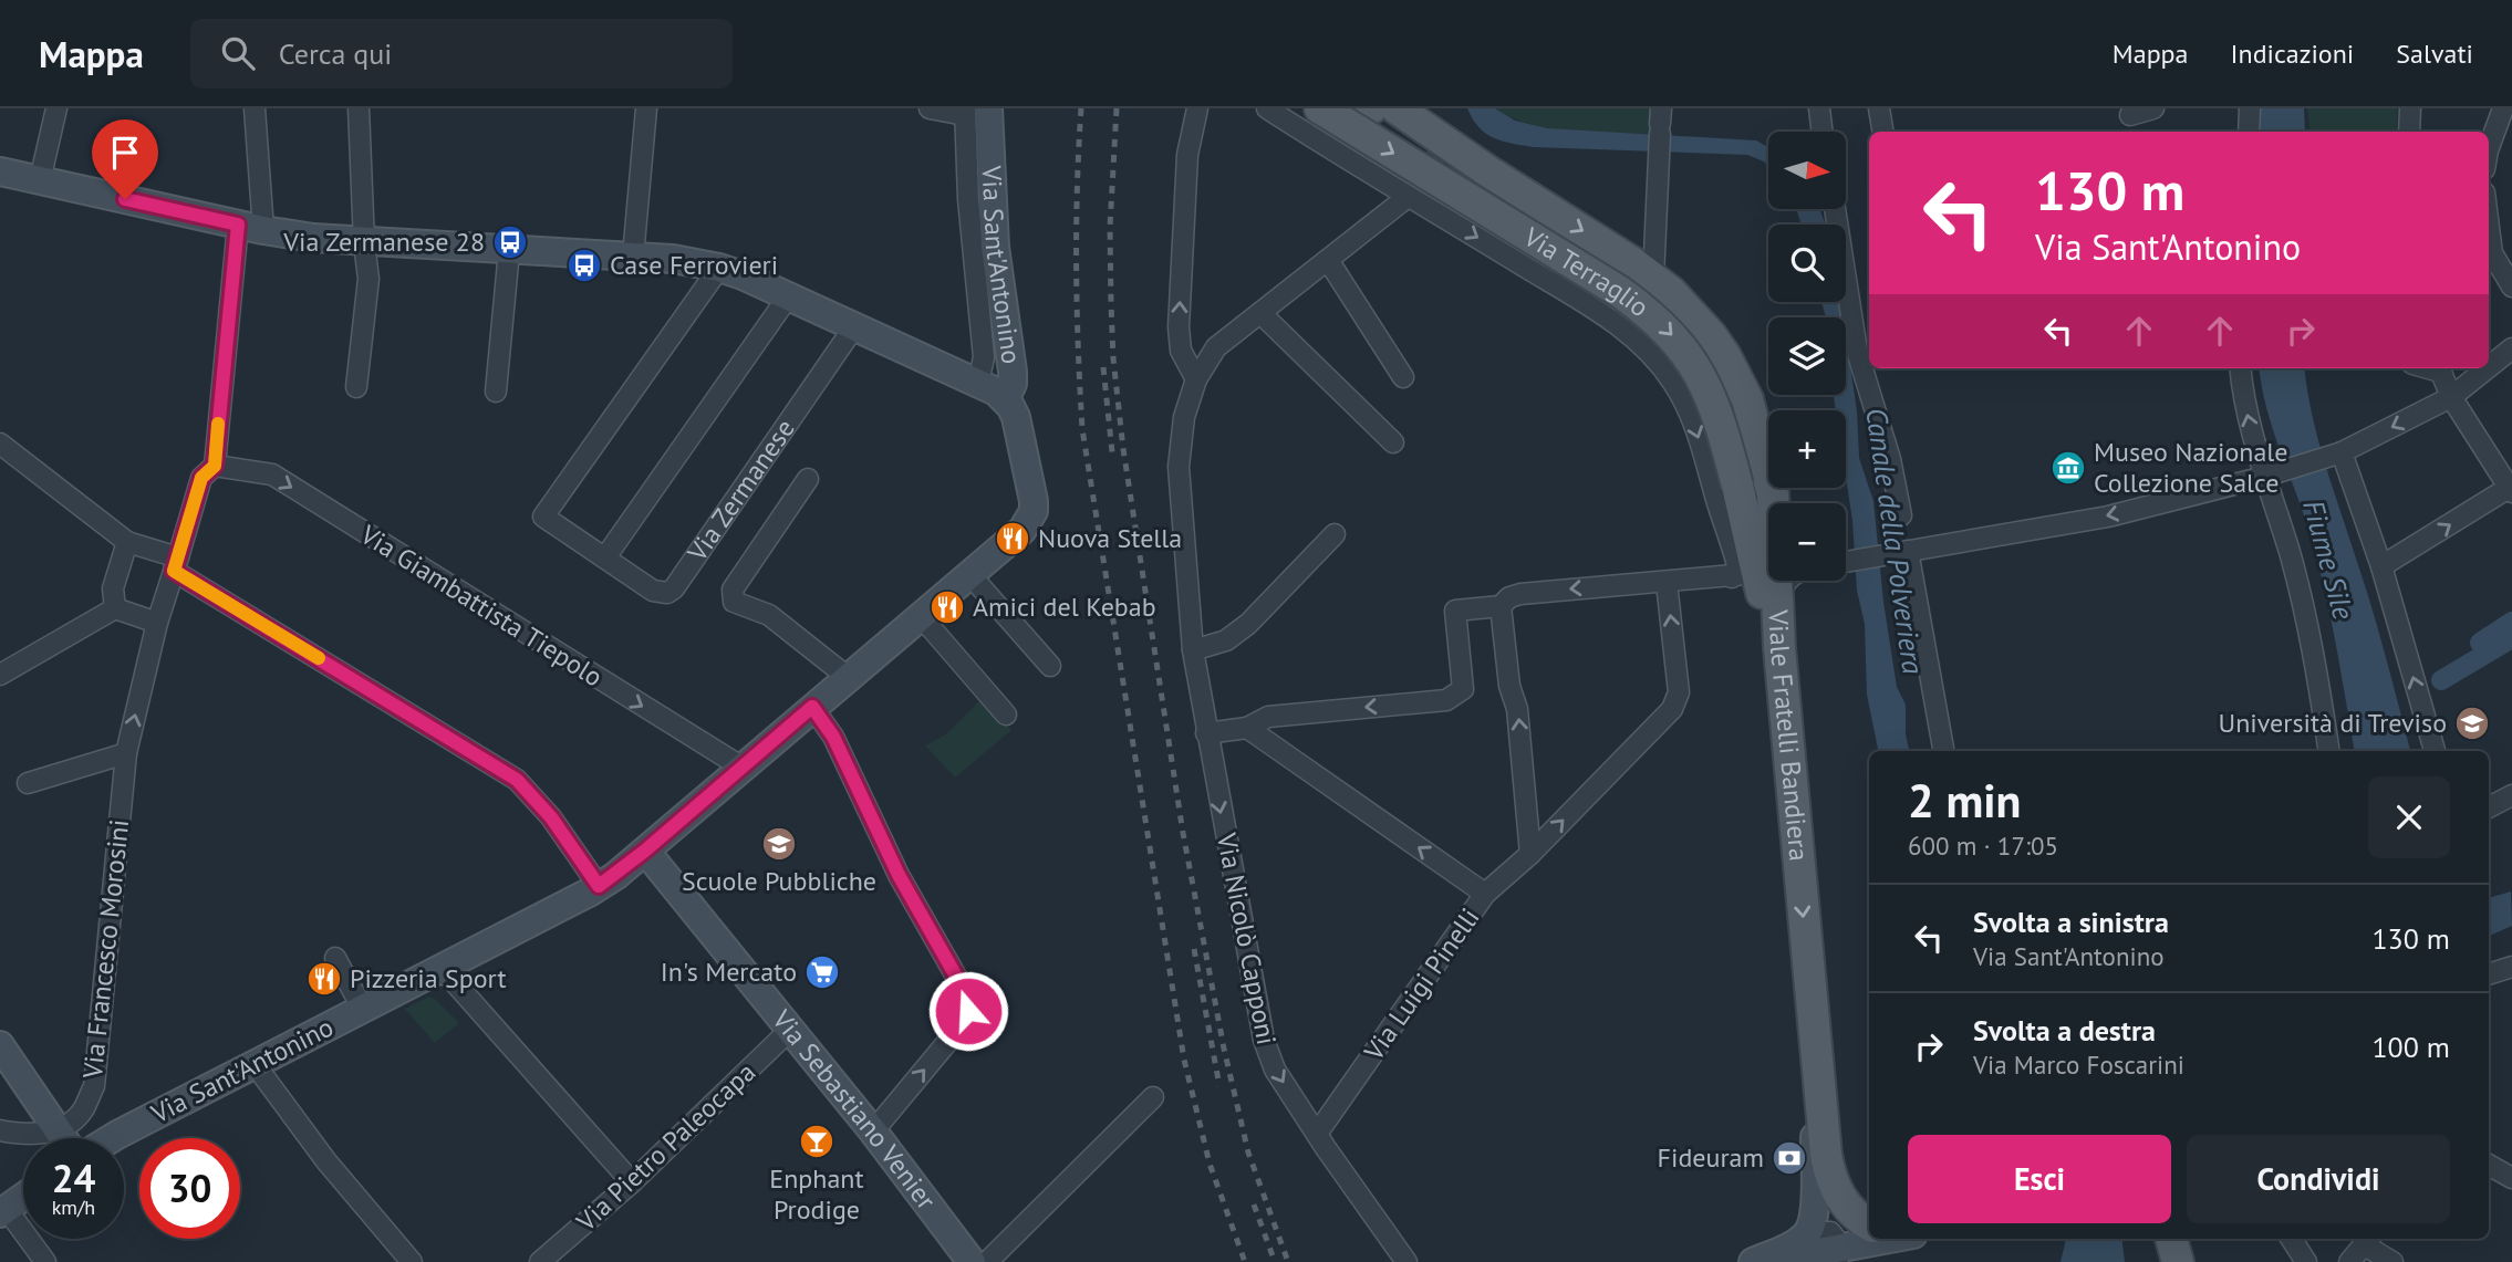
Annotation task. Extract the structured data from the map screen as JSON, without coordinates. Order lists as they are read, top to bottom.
{
  "streets": {
    "main road": ["Via Terraglio", "Viale Fratelli Bandiera"],
    "street": [
      "Via Sant'Antonino",
      "Via Zermanese",
      "Via Giambattista Tiepolo",
      "Via Nicolò Capponi",
      "Via Francesco Morosini",
      "Via Luigi Pinelli",
      "Via Sebastiano Venier",
      "Via Pietro Paleocapa"
    ]
  },
  "crossings": [
    ["Via Sant'Antonino", "Via Giambattista Tiepolo"],
    ["Via Sant'Antonino", "Via Sebastiano Venier"],
    ["Via Terraglio", "Viale Fratelli Bandiera"],
    ["Via Giambattista Tiepolo", "Via Francesco Morosini"],
    ["Via Nicolò Capponi", "Via Luigi Pinelli"],
    ["Via Sebastiano Venier", "Via Pietro Paleocapa"]
  ],
  "one_way": [
    "Via Terraglio",
    "Viale Fratelli Bandiera",
    "Via Nicolò Capponi",
    "Via Luigi Pinelli"
  ],
  "water": ["Canale della Polveriera", "Fiume Sile"],
  "places": {
    "bus stop": ["Via Zermanese 28", "Case Ferrovieri"],
    "museum": ["Museo Nazionale Collezione Salce"],
    "restaurant": ["Nuova Stella", "Amici del Kebab", "Pizzeria Sport"],
    "school or university": ["Università di Treviso", "Scuole Pubbliche"],
    "supermarket": ["In's Mercato"],
    "bar": ["Enphant Prodige"],
    "bank": ["Fideuram"]
  },
  "north": "right",
  "page": {
    "header": "Mappa",
    "search": "Cerca qui",
    "nav": ["Mappa", "Indicazioni", "Salvati"],
    "map_buttons": ["+", "−"],
    "turn": ["130 m", "Via Sant'Antonino"],
    "heading": ["2 min", "600 m · 17:05"],
    "list": [
      {
        "name": "Svolta a sinistra",
        "note": "Via Sant'Antonino",
        "value": "130 m"
      },
      {
        "name": "Svolta a destra",
        "note": "Via Marco Foscarini",
        "value": "100 m"
      }
    ],
    "buttons": ["Esci", "Condividi"],
    "speed": "24 km/h",
    "limit": "30"
  }
}
